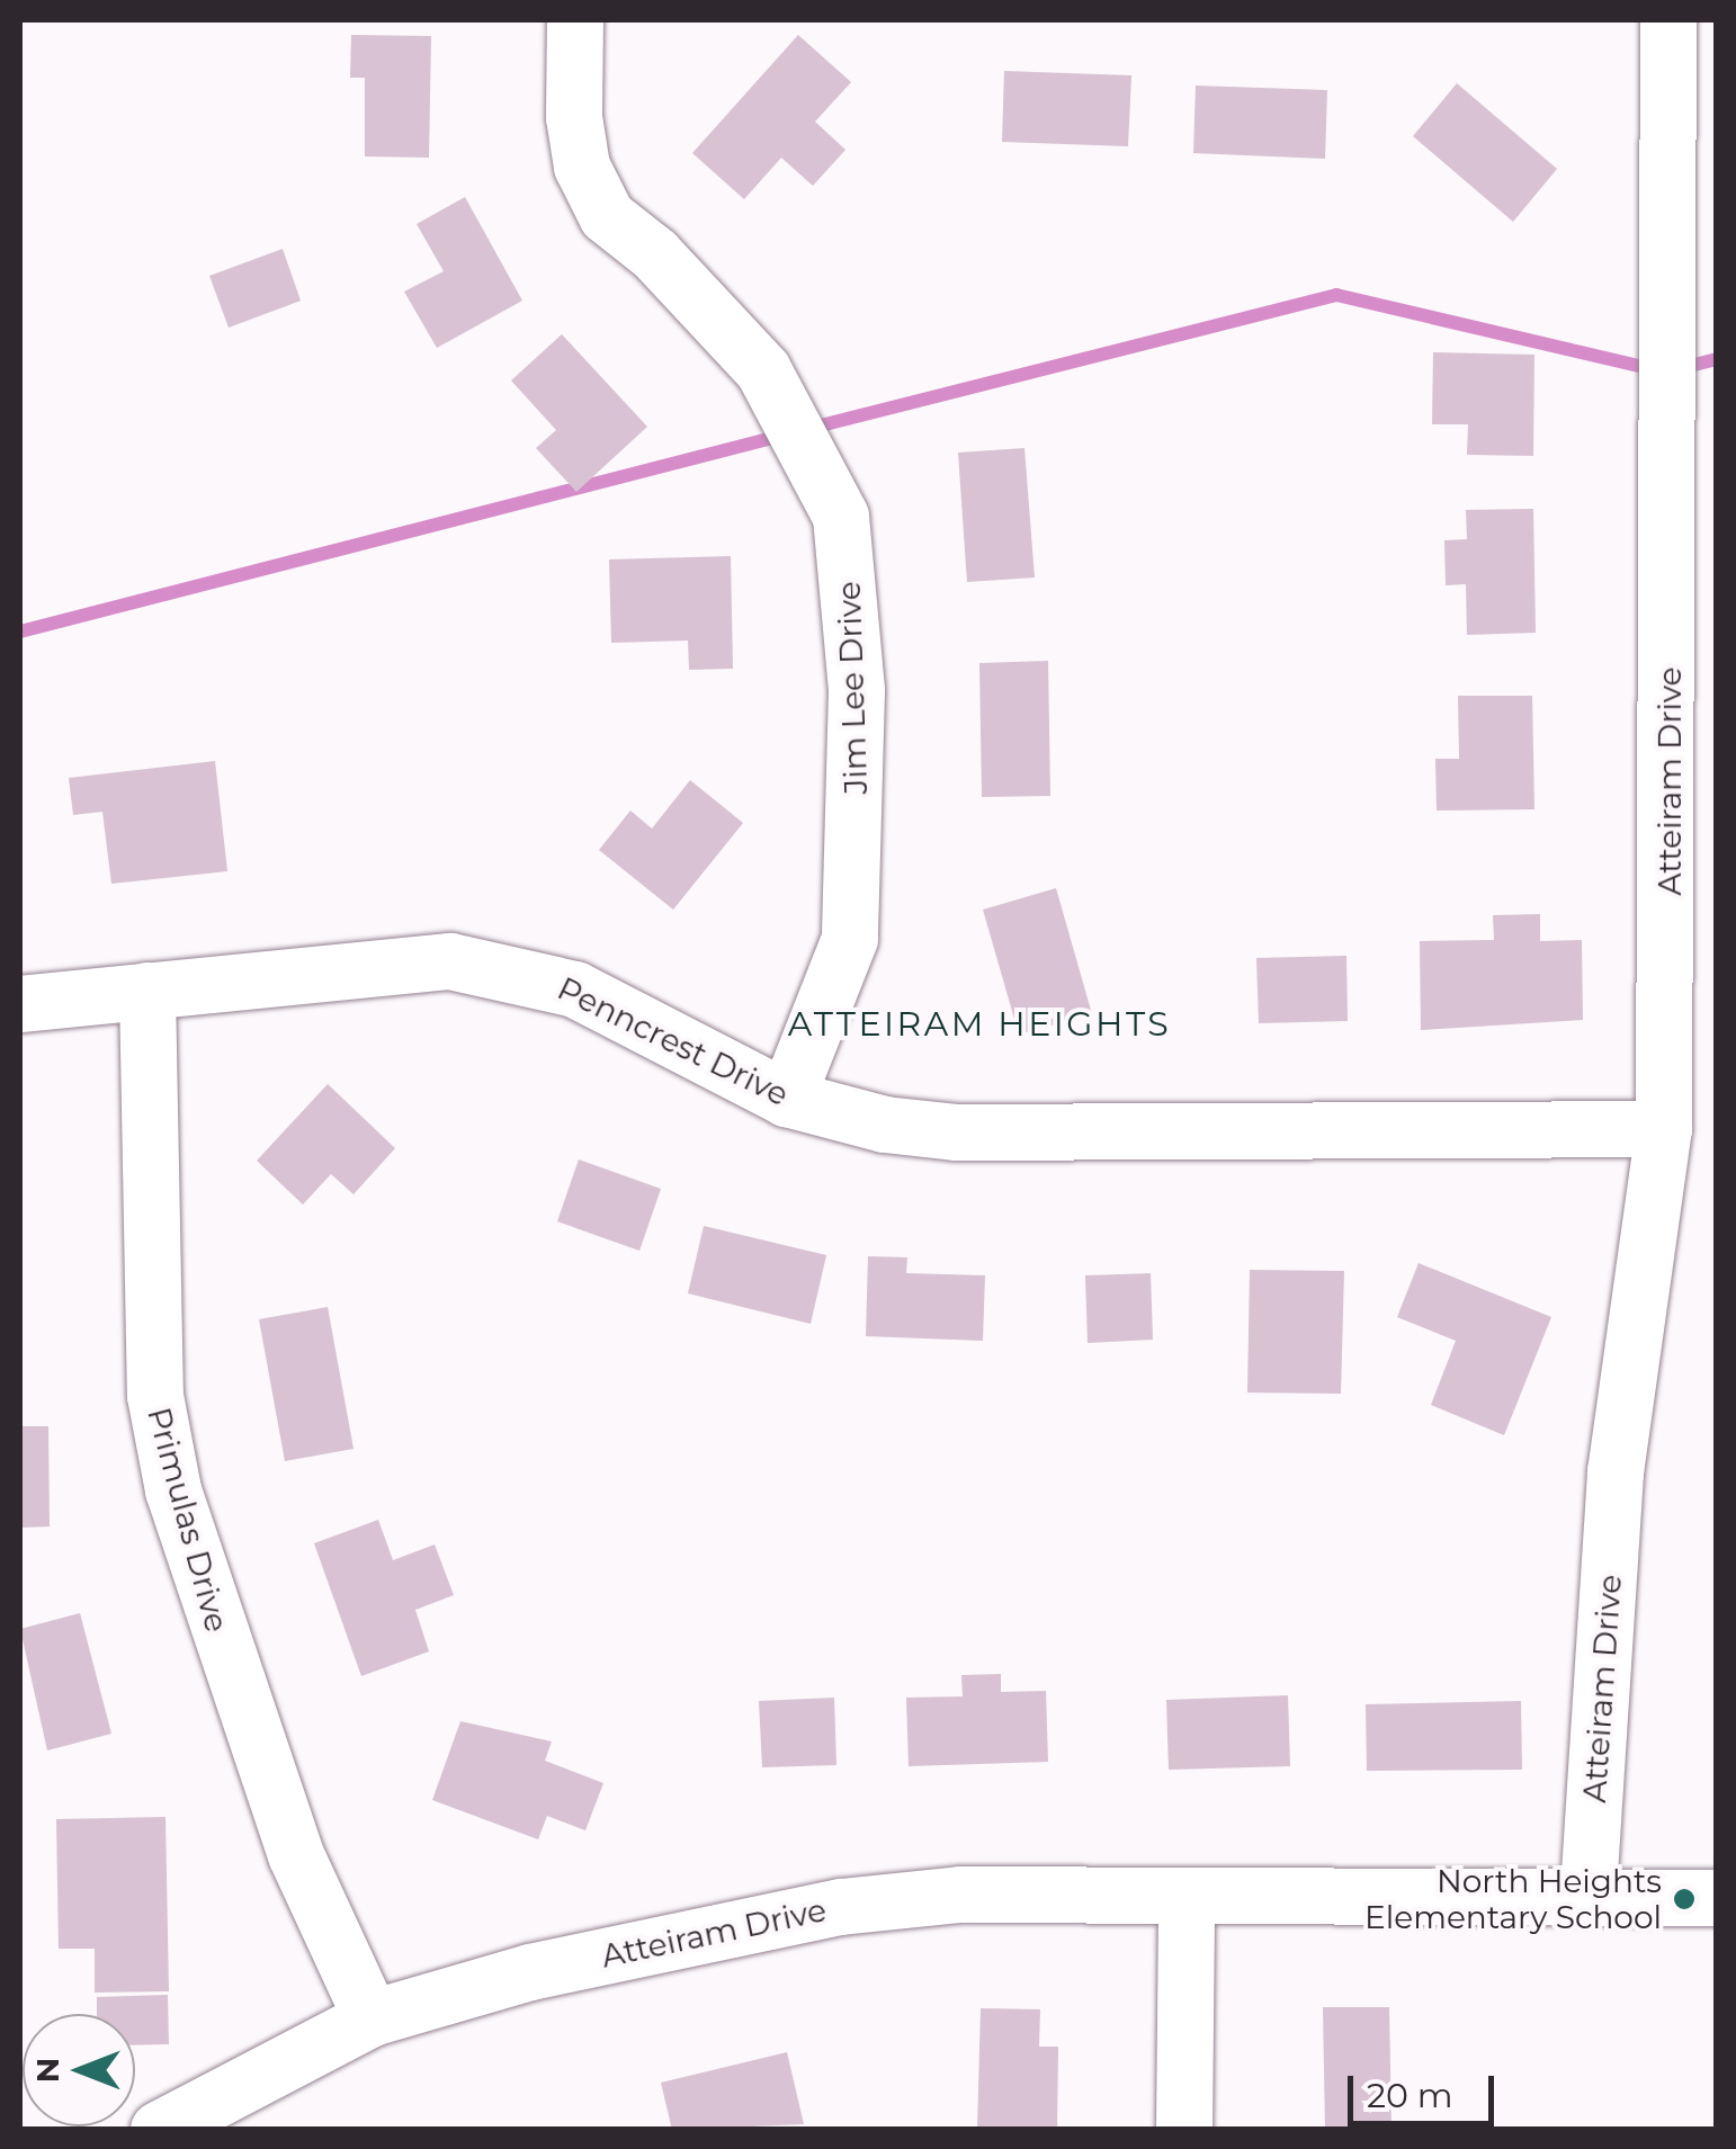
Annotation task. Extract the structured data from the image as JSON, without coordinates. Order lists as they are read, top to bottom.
{
  "streets": {
    "street": [
      "Jim Lee Drive",
      "Atteiram Drive",
      "Penncrest Drive",
      "Primulas Drive"
    ]
  },
  "crossings": [
    ["Jim Lee Drive", "Penncrest Drive"],
    ["Atteiram Drive", "Penncrest Drive"],
    ["Atteiram Drive", "Primulas Drive"],
    ["Penncrest Drive", "Primulas Drive"]
  ],
  "districts": ["ATTEIRAM HEIGHTS"],
  "places": ["North Heights Elementary School"],
  "scale_bar": "20 m",
  "north": "left"
}
